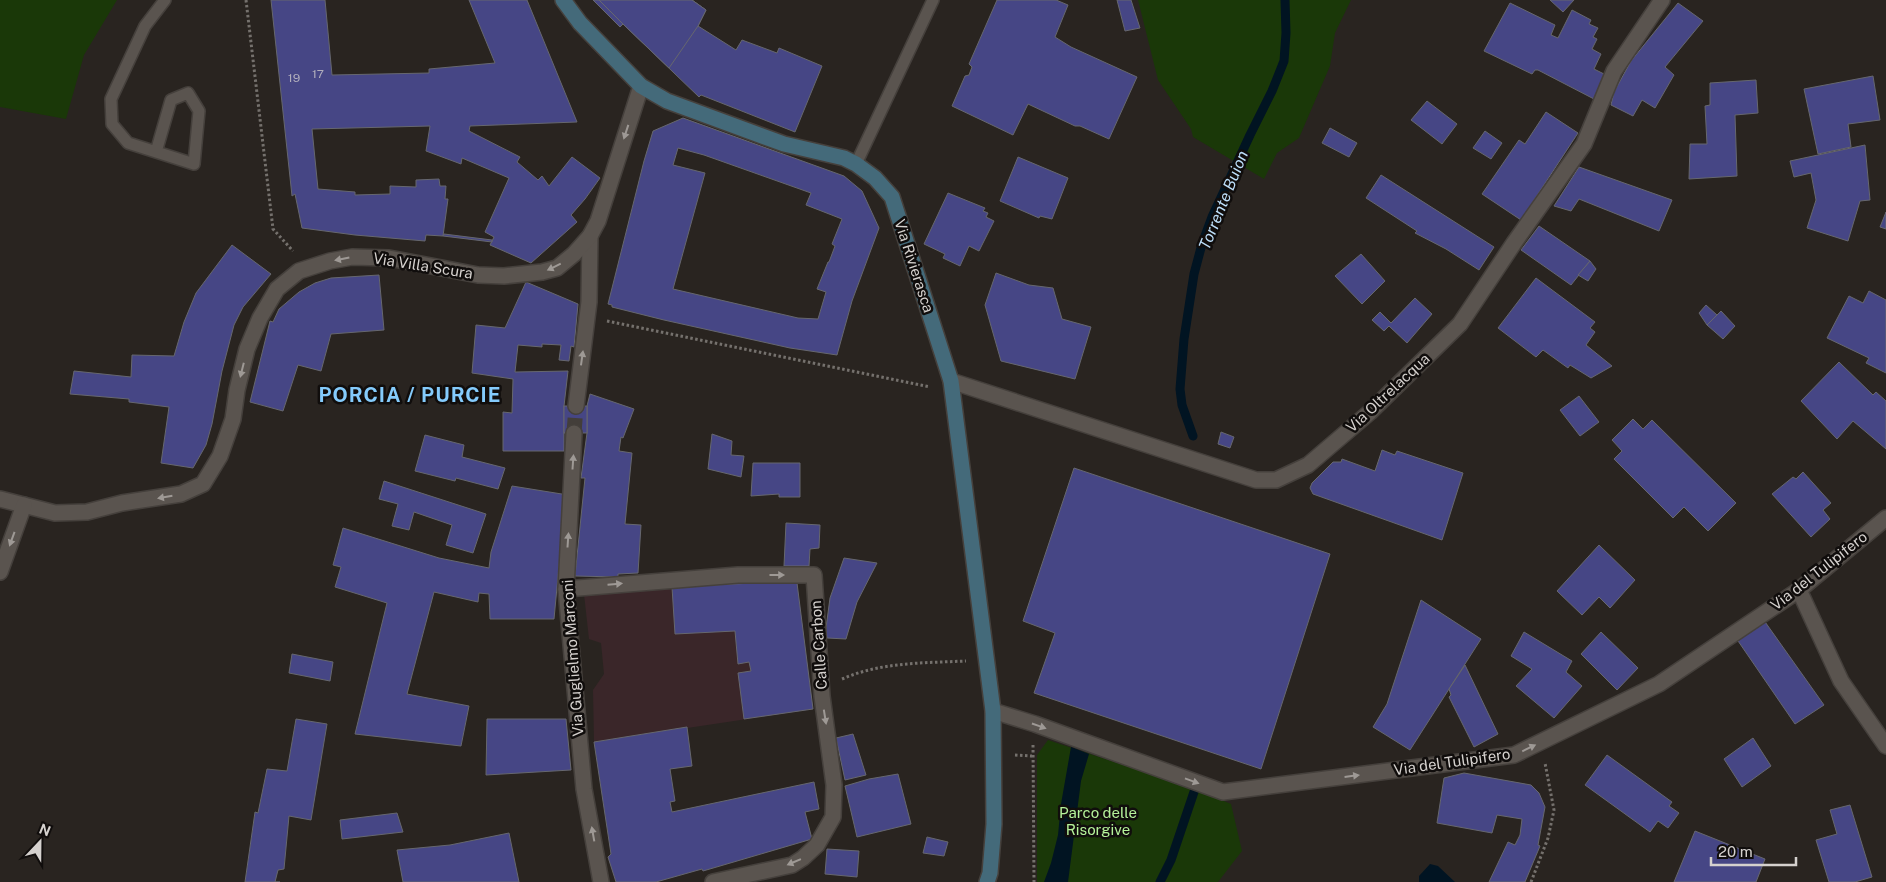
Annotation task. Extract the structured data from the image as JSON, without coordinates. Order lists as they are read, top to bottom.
{
  "streets": {
    "street": [
      "Via Villa Scura",
      "Via Rivierasca",
      "Via Oltrelacqua",
      "Via del Tulipifero",
      "Calle Carbon",
      "Via Guglielmo Marconi"
    ]
  },
  "crossings": [
    ["Via Villa Scura", "Via Rivierasca"],
    ["Via Rivierasca", "Via Oltrelacqua"],
    ["Via Rivierasca", "Via del Tulipifero"],
    ["Calle Carbon", "Via Guglielmo Marconi"]
  ],
  "one_way": ["Via Villa Scura", "Via del Tulipifero", "Via Guglielmo Marconi"],
  "districts": ["PORCIA / PURCIE"],
  "water": ["Torrente Buion"],
  "parks": ["Parco delle Risorgive"],
  "house_numbers": ["17", "19"],
  "scale_bar": "20 m",
  "north": "top"
}
